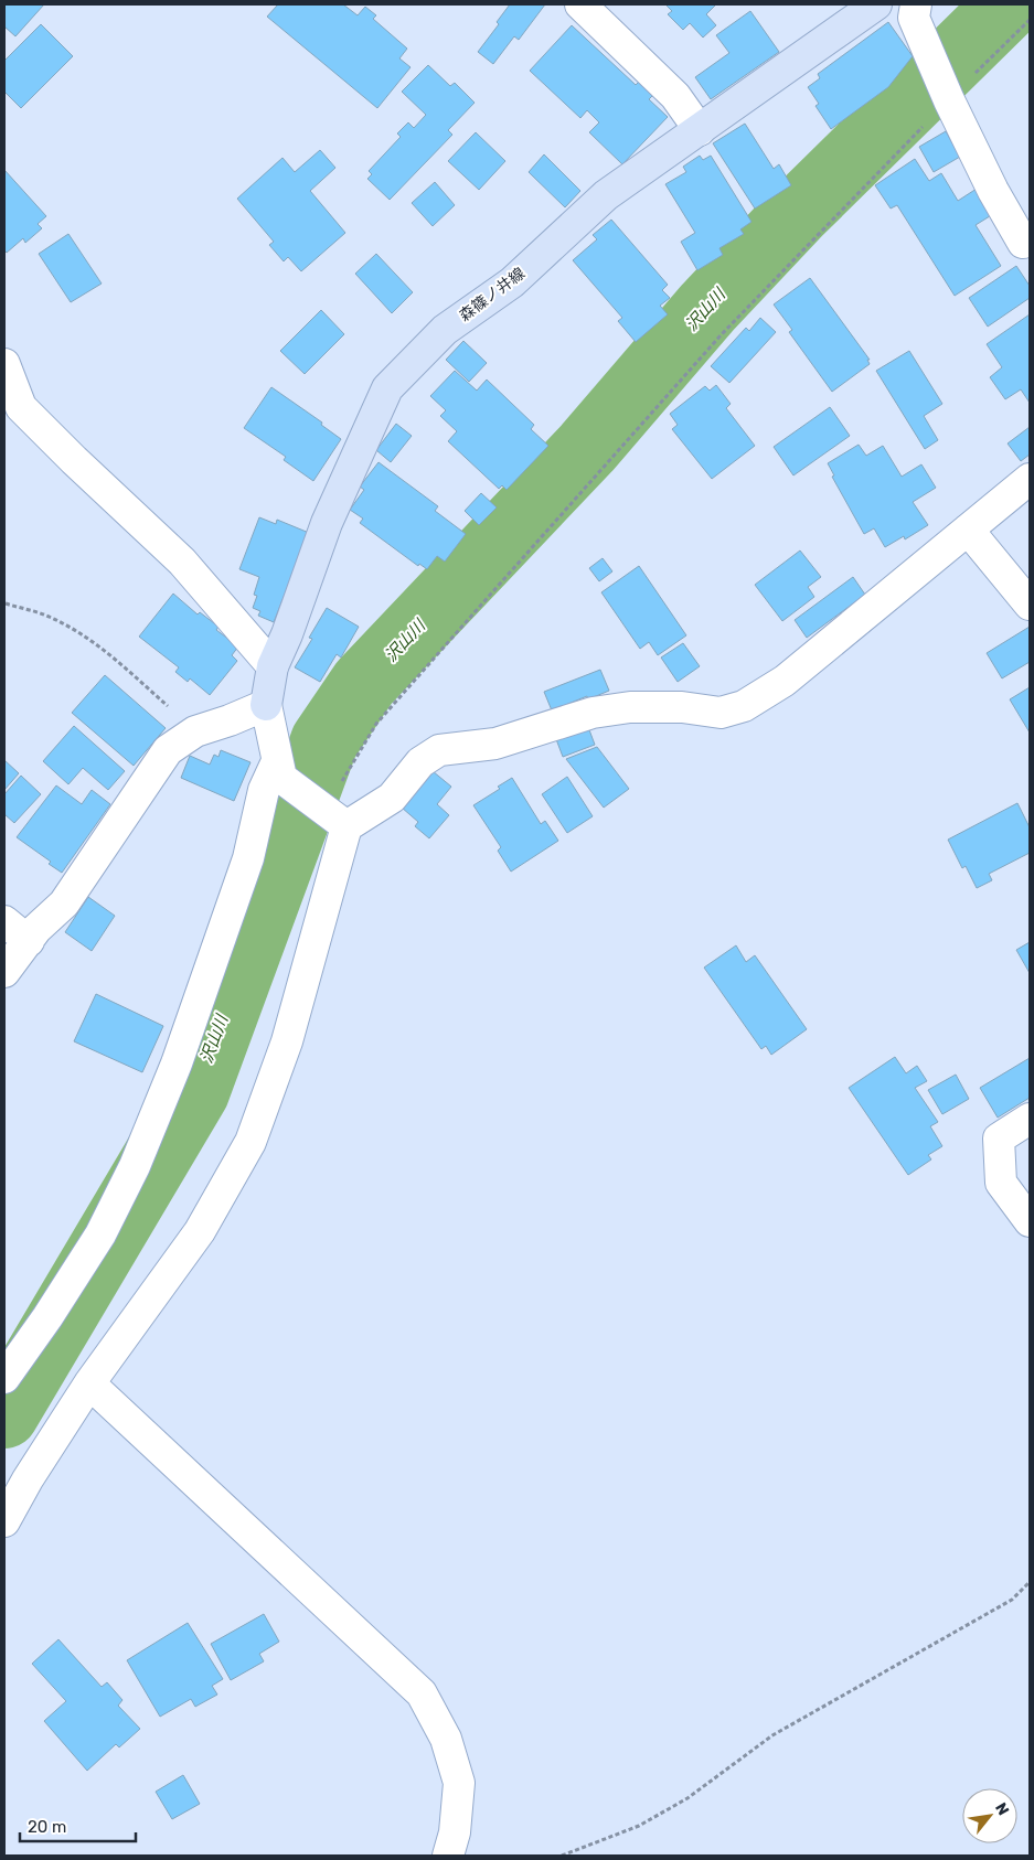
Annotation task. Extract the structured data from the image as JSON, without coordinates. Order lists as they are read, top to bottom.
{
  "streets": {
    "main road": ["森篠ノ井線"]
  },
  "water": ["沢山川"],
  "scale_bar": "20 m",
  "north": "top right"
}
